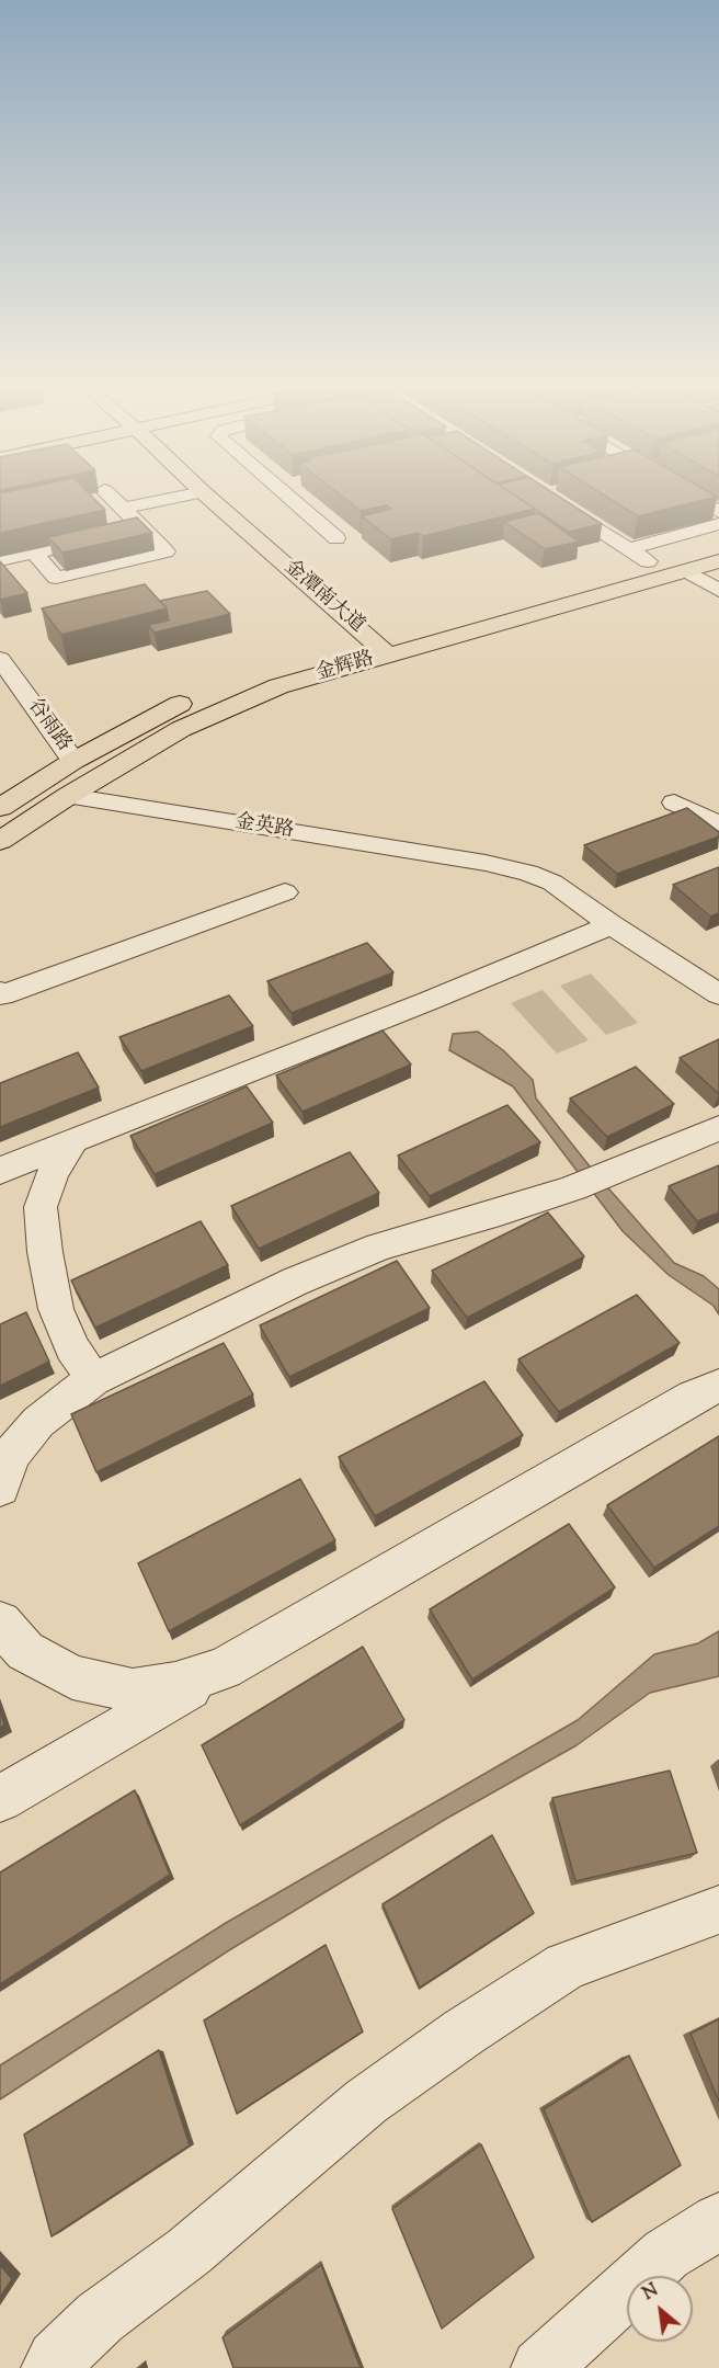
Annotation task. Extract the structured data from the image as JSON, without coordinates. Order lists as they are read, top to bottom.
{
  "streets": {
    "main road": ["金潭南大道", "金辉路"],
    "street": ["谷雨路", "金英路"]
  },
  "crossings": [
    ["金潭南大道", "金辉路"],
    ["金辉路", "金英路"]
  ],
  "north": "top left"
}
